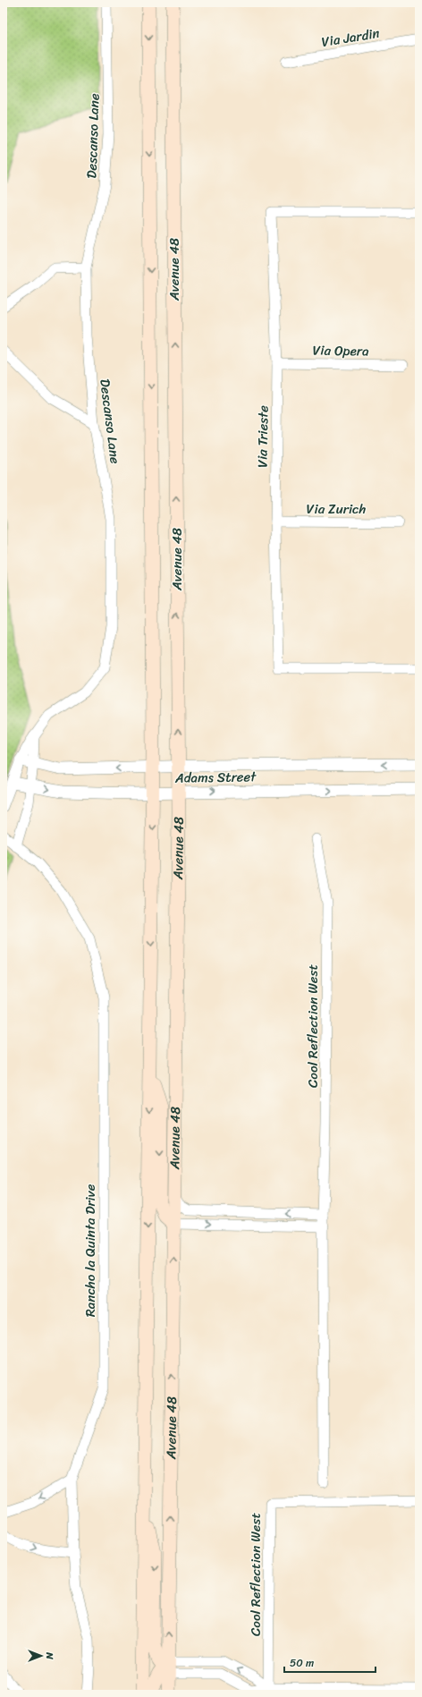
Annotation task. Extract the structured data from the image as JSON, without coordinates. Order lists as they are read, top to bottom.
{
  "streets": {
    "main road": ["Avenue 48"],
    "street": [
      "Via Jardin",
      "Descanso Lane",
      "Via Opera",
      "Via Trieste",
      "Via Zurich",
      "Adams Street",
      "Cool Reflection West",
      "Rancho la Quinta Drive"
    ]
  },
  "crossings": [
    ["Descanso Lane", "Adams Street"],
    ["Avenue 48", "Adams Street"],
    ["Via Opera", "Via Trieste"],
    ["Via Trieste", "Via Zurich"]
  ],
  "scale_bar": "50 m",
  "north": "right"
}
